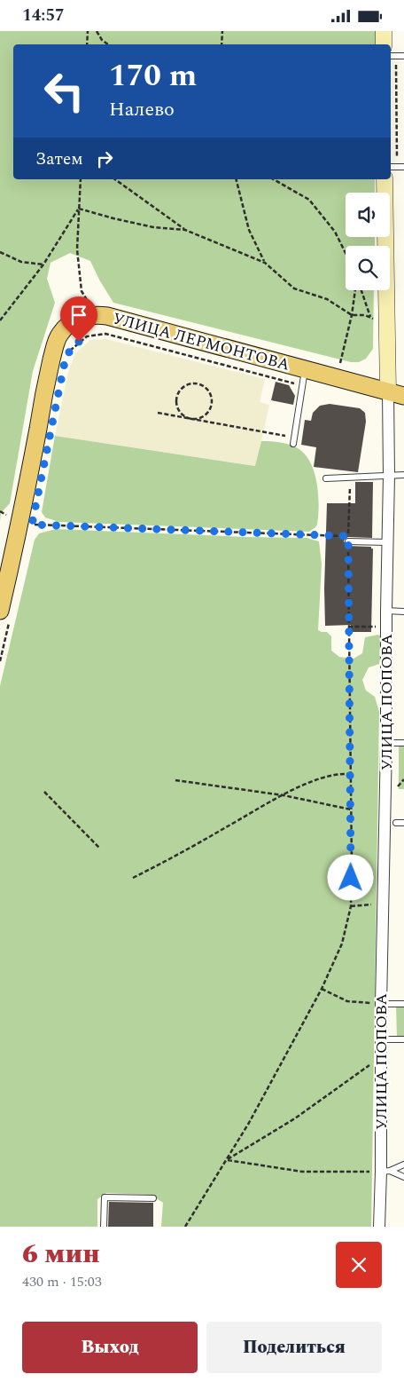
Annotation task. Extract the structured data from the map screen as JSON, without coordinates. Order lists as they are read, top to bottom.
{
  "streets": {
    "main road": ["УЛИЦА ЛЕРМОНТОВА"],
    "street": ["УЛИЦА ПОПОВА"]
  },
  "crossings": [
    ["УЛИЦА ЛЕРМОНТОВА", "УЛИЦА ПОПОВА"]
  ],
  "page": {
    "status": "14:57",
    "turn": ["170 m", "Налево"],
    "then": "Затем",
    "heading": ["6 мин", "430 m · 15:03"],
    "buttons": ["Выход", "Поделиться"]
  }
}
